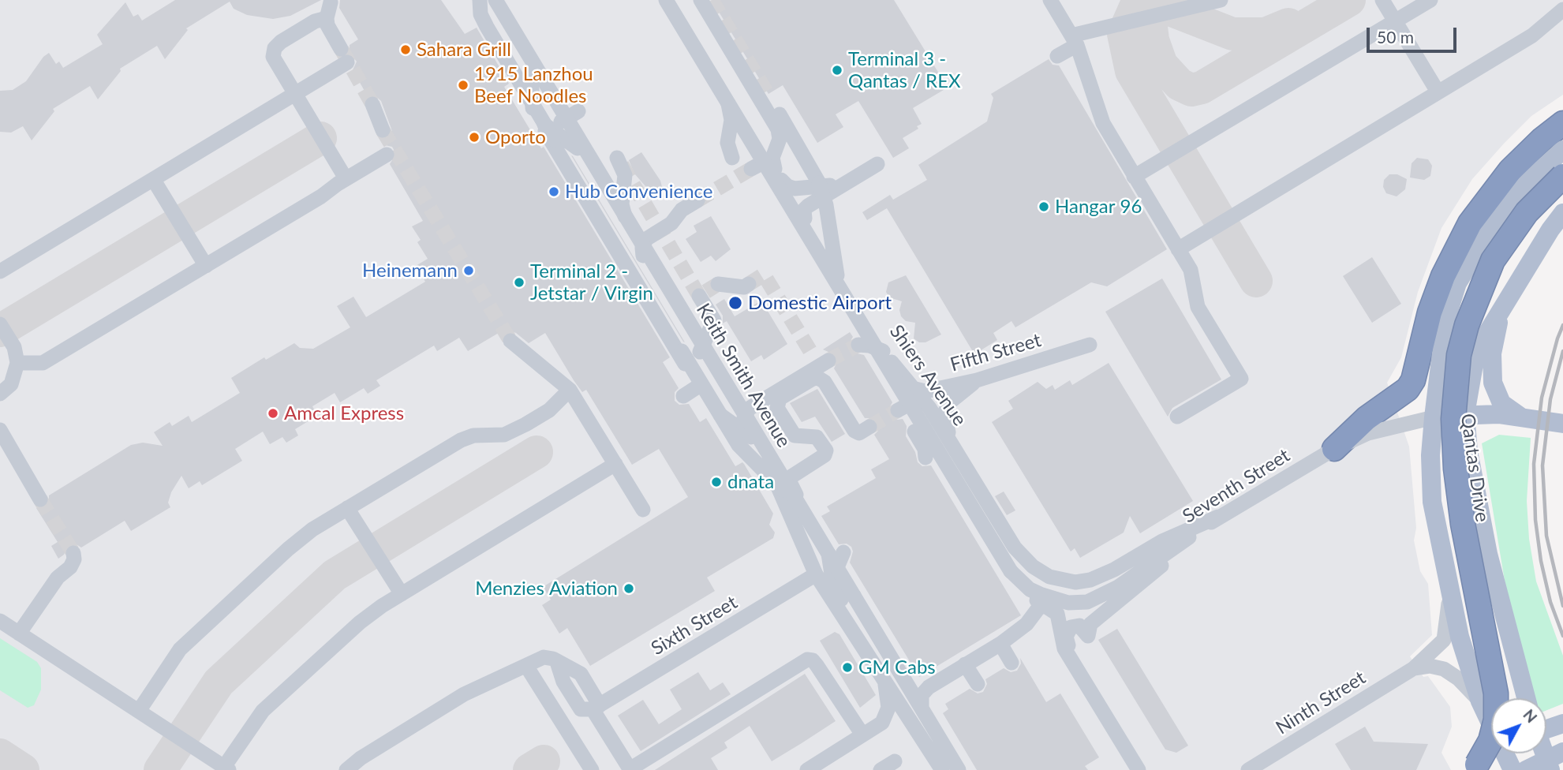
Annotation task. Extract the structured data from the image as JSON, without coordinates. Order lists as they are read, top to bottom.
{
  "streets": {
    "main road": ["Qantas Drive"],
    "street": [
      "Fifth Street",
      "Keith Smith Avenue",
      "Shiers Avenue",
      "Seventh Street",
      "Sixth Street",
      "Ninth Street"
    ]
  },
  "crossings": [
    ["Fifth Street", "Shiers Avenue"],
    ["Keith Smith Avenue", "Sixth Street"],
    ["Shiers Avenue", "Seventh Street"],
    ["Qantas Drive", "Seventh Street"],
    ["Qantas Drive", "Ninth Street"]
  ],
  "places": [
    "Sahara Grill",
    "Terminal 3 - Qantas / REX",
    "1915 Lanzhou Beef Noodles",
    "Oporto",
    "Hub Convenience",
    "Hangar 96",
    "Heinemann",
    "Terminal 2 - Jetstar / Virgin",
    "Domestic Airport",
    "Amcal Express",
    "dnata",
    "Menzies Aviation",
    "GM Cabs"
  ],
  "scale_bar": "50 m",
  "north": "top right"
}
